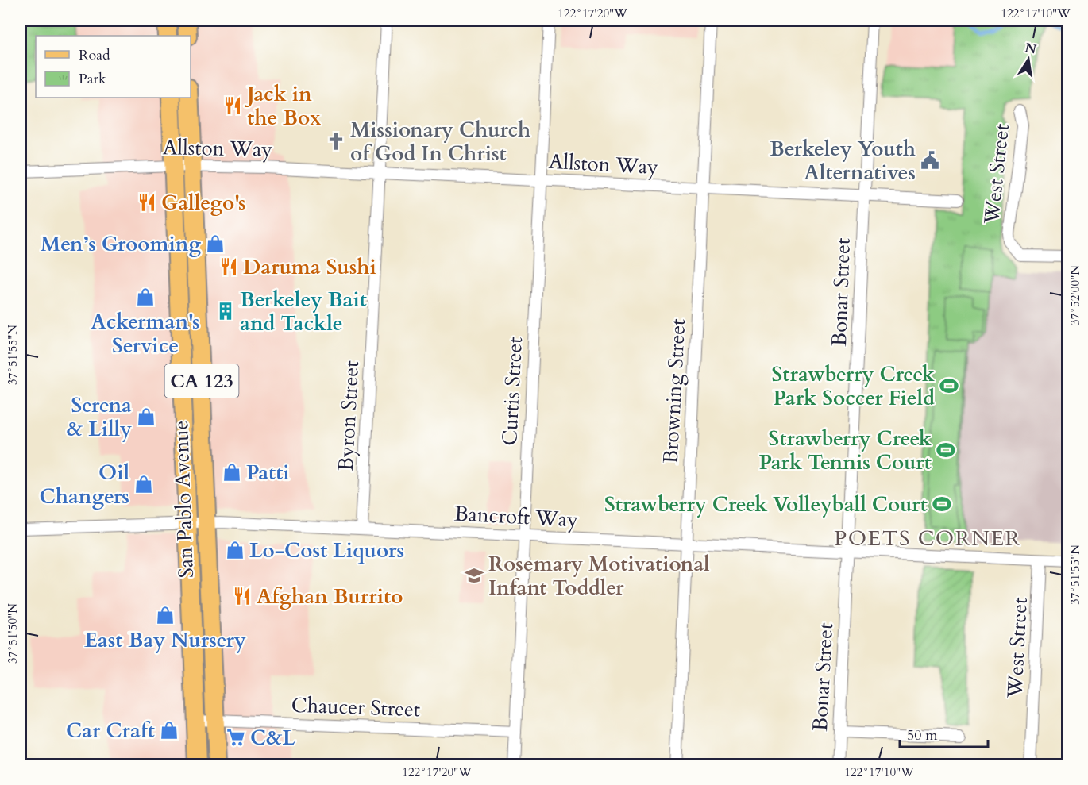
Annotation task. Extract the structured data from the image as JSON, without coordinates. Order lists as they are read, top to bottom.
{
  "streets": {
    "main road": ["CA 123", "San Pablo Avenue"],
    "street": [
      "Allston Way",
      "West Street",
      "Bonar Street",
      "Curtis Street",
      "Browning Street",
      "Byron Street",
      "Bancroft Way",
      "Chaucer Street"
    ]
  },
  "crossings": [
    ["Allston Way", "Bonar Street"],
    ["Allston Way", "Curtis Street"],
    ["Allston Way", "Browning Street"],
    ["Allston Way", "Byron Street"],
    ["Allston Way", "San Pablo Avenue"],
    ["West Street", "Bancroft Way"],
    ["Bonar Street", "Bancroft Way"],
    ["Curtis Street", "Bancroft Way"],
    ["Curtis Street", "Chaucer Street"],
    ["Browning Street", "Bancroft Way"],
    ["Byron Street", "Bancroft Way"],
    ["San Pablo Avenue", "Bancroft Way"],
    ["San Pablo Avenue", "Chaucer Street"]
  ],
  "districts": ["POETS CORNER"],
  "places": {
    "restaurant": [
      "Jack in the Box",
      "Gallego's",
      "Daruma Sushi",
      "Afghan Burrito"
    ],
    "church": ["Missionary Church of God In Christ"],
    "public building": ["Berkeley Youth Alternatives"],
    "shop": [
      "Men’s Grooming",
      "Ackerman's Service",
      "Serena & Lilly",
      "Patti",
      "Oil Changers",
      "Lo-Cost Liquors",
      "East Bay Nursery",
      "Car Craft"
    ],
    "building": ["Berkeley Bait and Tackle"],
    "sports": ["Strawberry Creek Park Soccer Field", "Strawberry Creek Park Tennis Court", "Strawberry Creek Volleyball Court"],
    "school or university": ["Rosemary Motivational Infant Toddler"],
    "supermarket": ["C&L"]
  },
  "legend": ["Road", "Park"],
  "scale_bar": "50 m",
  "north": "top",
  "coordinates": [
    "122°17'20\"W",
    "122°17'10\"W",
    "37°52'00\"N",
    "37°51'55\"N",
    "37°51'50\"N"
  ]
}
